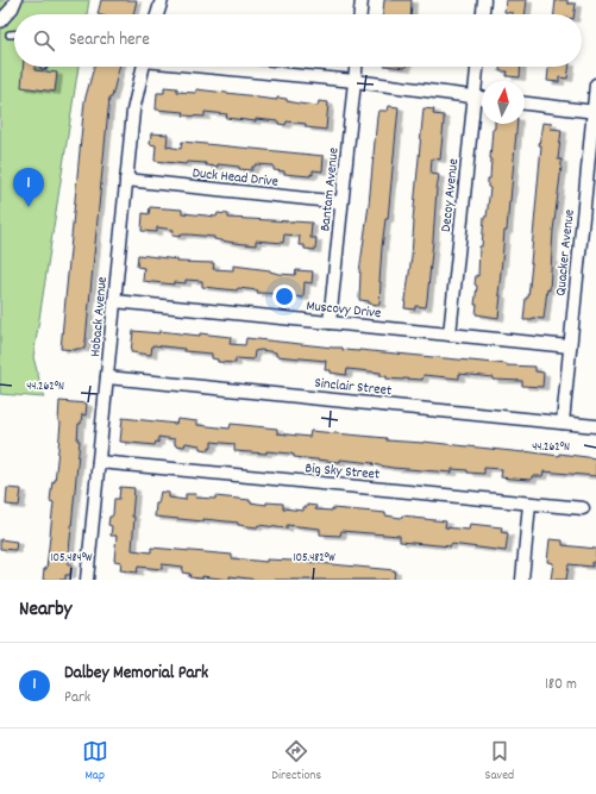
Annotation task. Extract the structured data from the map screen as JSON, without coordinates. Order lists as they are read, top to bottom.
{
  "streets": {
    "street": [
      "Duck Head Drive",
      "Bantam Avenue",
      "Decoy Avenue",
      "Quacker Avenue",
      "Muscovy Drive",
      "Hoback Avenue",
      "Sinclair Street",
      "Big Sky Street"
    ]
  },
  "crossings": [
    ["Duck Head Drive", "Bantam Avenue"],
    ["Duck Head Drive", "Hoback Avenue"],
    ["Bantam Avenue", "Muscovy Drive"],
    ["Decoy Avenue", "Muscovy Drive"],
    ["Quacker Avenue", "Muscovy Drive"],
    ["Quacker Avenue", "Sinclair Street"],
    ["Muscovy Drive", "Hoback Avenue"],
    ["Hoback Avenue", "Sinclair Street"],
    ["Hoback Avenue", "Big Sky Street"]
  ],
  "north": "top",
  "page": {
    "search": "Search here",
    "pins": "1",
    "heading": "Nearby",
    "list": [
      {
        "mark": "1",
        "name": "Dalbey Memorial Park",
        "note": "Park",
        "value": "180 m"
      }
    ],
    "nav": ["Map", "Directions", "Saved"]
  },
  "coordinates": ["44.262°N", "105.484°W", "105.482°W"]
}
